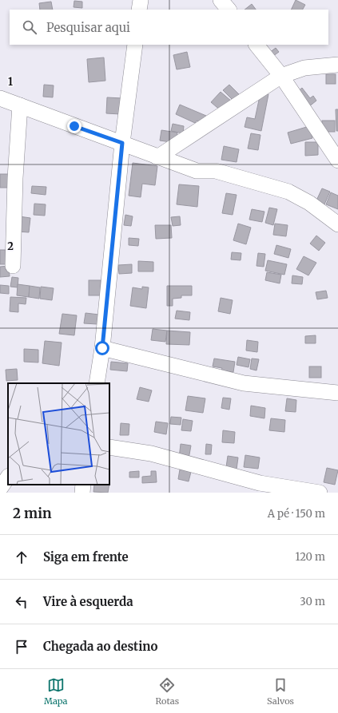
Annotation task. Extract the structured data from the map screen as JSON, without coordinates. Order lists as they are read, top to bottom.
{
  "page": {
    "search": "Pesquisar aqui",
    "heading": ["2 min", "A pé · 150 m"],
    "list": [
      ["Siga em frente", "120 m"],
      ["Vire à esquerda", "30 m"],
      "Chegada ao destino"
    ],
    "nav": ["Mapa", "Rotas", "Salvos"]
  },
  "grid": {
    "rows": ["1", "2"]
  }
}
